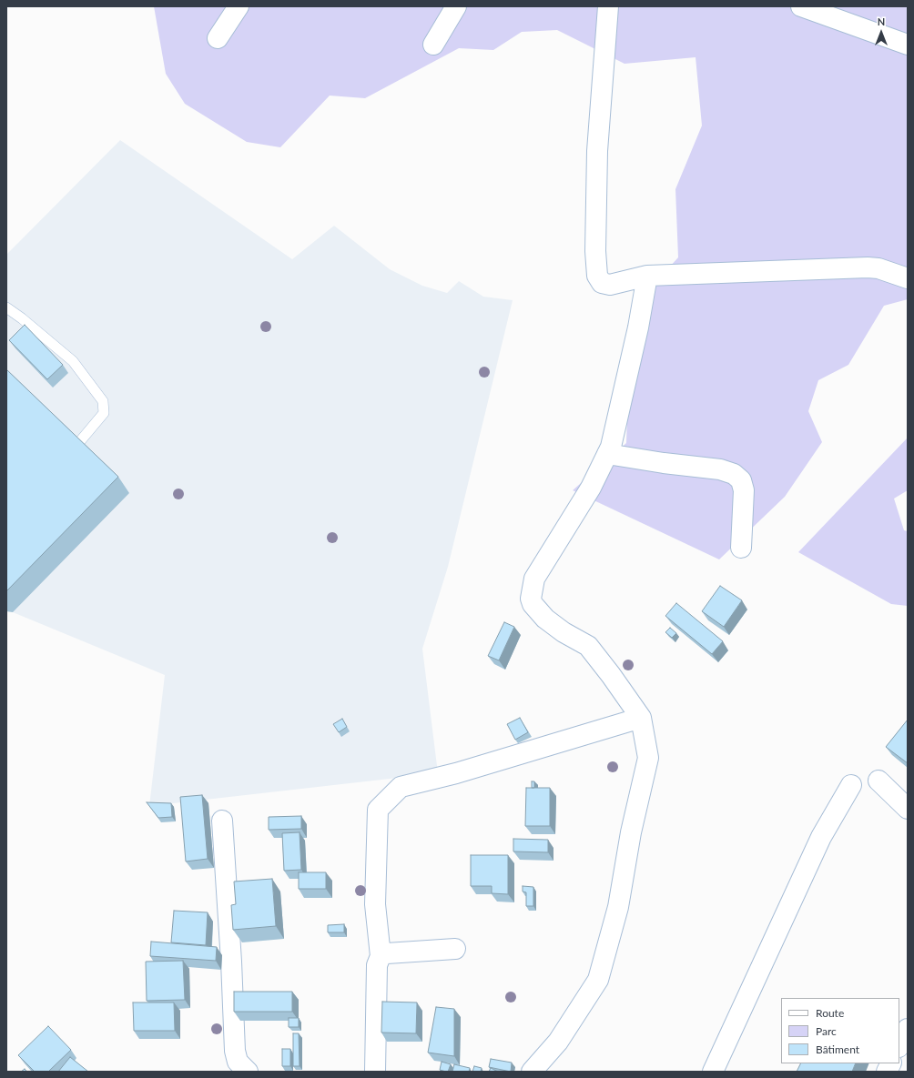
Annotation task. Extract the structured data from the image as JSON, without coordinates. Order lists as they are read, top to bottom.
{
  "legend": ["Route", "Parc", "Bâtiment"],
  "north": "top"
}
